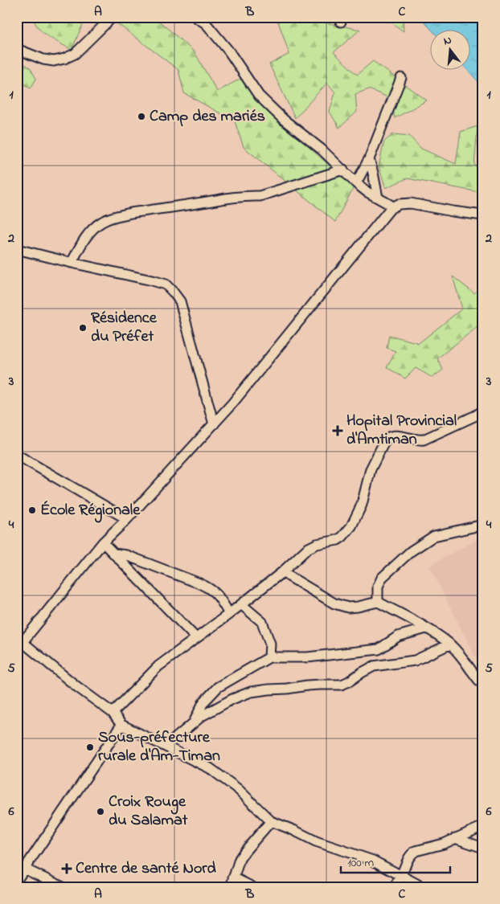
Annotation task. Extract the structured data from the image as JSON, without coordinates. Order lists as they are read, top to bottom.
{
  "places": {
    "other": [
      "Camp des mariés",
      "Résidence du Préfet",
      "École Régionale",
      "Sous-préfecture rurale d'Am-Timan",
      "Croix Rouge du Salamat"
    ],
    "health": ["Hopital Provincial d'Amtiman", "Centre de santé Nord"]
  },
  "scale_bar": "100 m",
  "north": "top",
  "grid": {
    "columns": ["A", "B", "C"],
    "rows": [
      "1",
      "2",
      "3",
      "4",
      "5",
      "6"
    ]
  }
}
